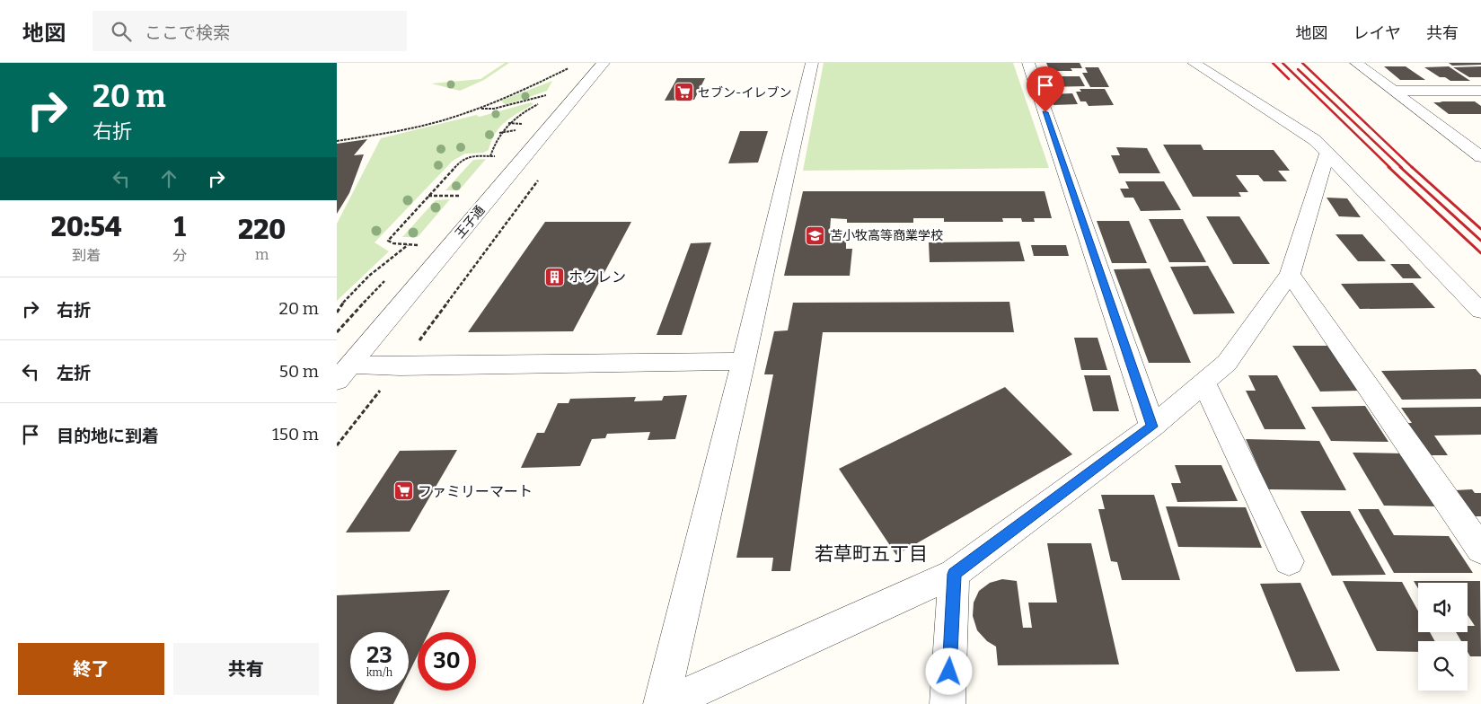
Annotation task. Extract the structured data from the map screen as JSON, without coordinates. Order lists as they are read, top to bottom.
{
  "streets": {
    "street": ["王子通"]
  },
  "districts": ["若草町五丁目"],
  "places": {
    "supermarket": ["セブン-イレブン", "ファミリーマート"],
    "school or university": ["苫小牧高等商業学校"],
    "building": ["ホクレン"]
  },
  "page": {
    "header": "地図",
    "search": "ここで検索",
    "nav": ["地図", "レイヤ", "共有"],
    "turn": ["20 m", "右折"],
    "eta": [
      "20:54",
      "到着",
      "1",
      "分",
      "220",
      "m"
    ],
    "list": [
      {
        "name": "右折",
        "value": "20 m"
      },
      {
        "name": "左折",
        "value": "50 m"
      },
      {
        "name": "目的地に到着",
        "value": "150 m"
      }
    ],
    "speed": "23 km/h",
    "limit": "30",
    "buttons": ["終了", "共有"]
  }
}
